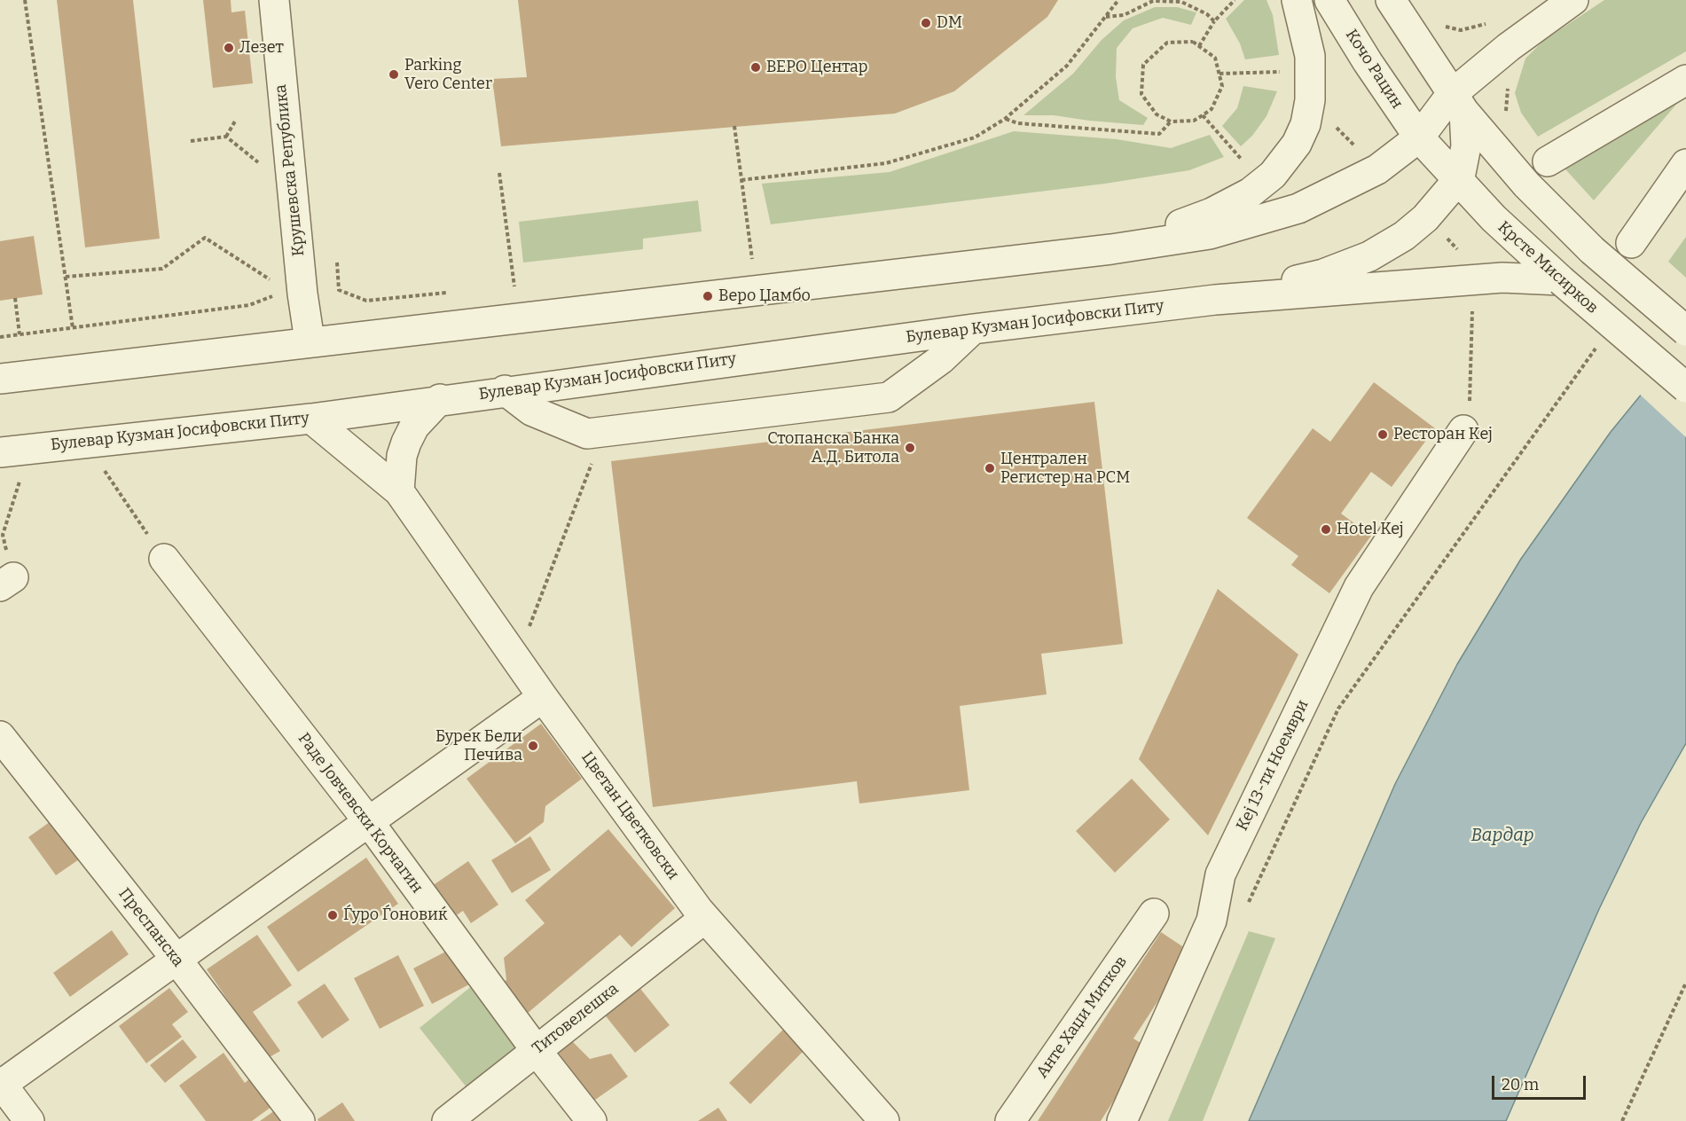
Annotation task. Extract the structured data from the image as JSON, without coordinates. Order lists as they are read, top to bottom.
{
  "streets": {
    "street": [
      "Кочо Рацин",
      "Крушевска Република",
      "Крсте Мисирков",
      "Булевар Кузман Јосифовски Питу",
      "Кеј 13-ти Ноември",
      "Раде Јовчевски Корчагин",
      "Цветан Цветковски",
      "Преспанска",
      "Анте Хаџи Митков",
      "Титовелешка"
    ]
  },
  "crossings": [
    ["Кочо Рацин", "Крсте Мисирков"],
    ["Крсте Мисирков", "Булевар Кузман Јосифовски Питу"],
    ["Булевар Кузман Јосифовски Питу", "Цветан Цветковски"],
    ["Раде Јовчевски Корчагин", "Титовелешка"],
    ["Цветан Цветковски", "Титовелешка"]
  ],
  "water": ["Вардар"],
  "places": [
    "DM",
    "Лезет",
    "ВЕРО Центар",
    "Parking Vero Center",
    "Веро Џамбо",
    "Ресторан Кej",
    "Стопанска Банка А.Д. Битола",
    "Централен Регистер на РСМ",
    "Hotel Kej",
    "Бурек Бели Печива",
    "Ѓуро Ѓоновиќ"
  ],
  "scale_bar": "20 m"
}
